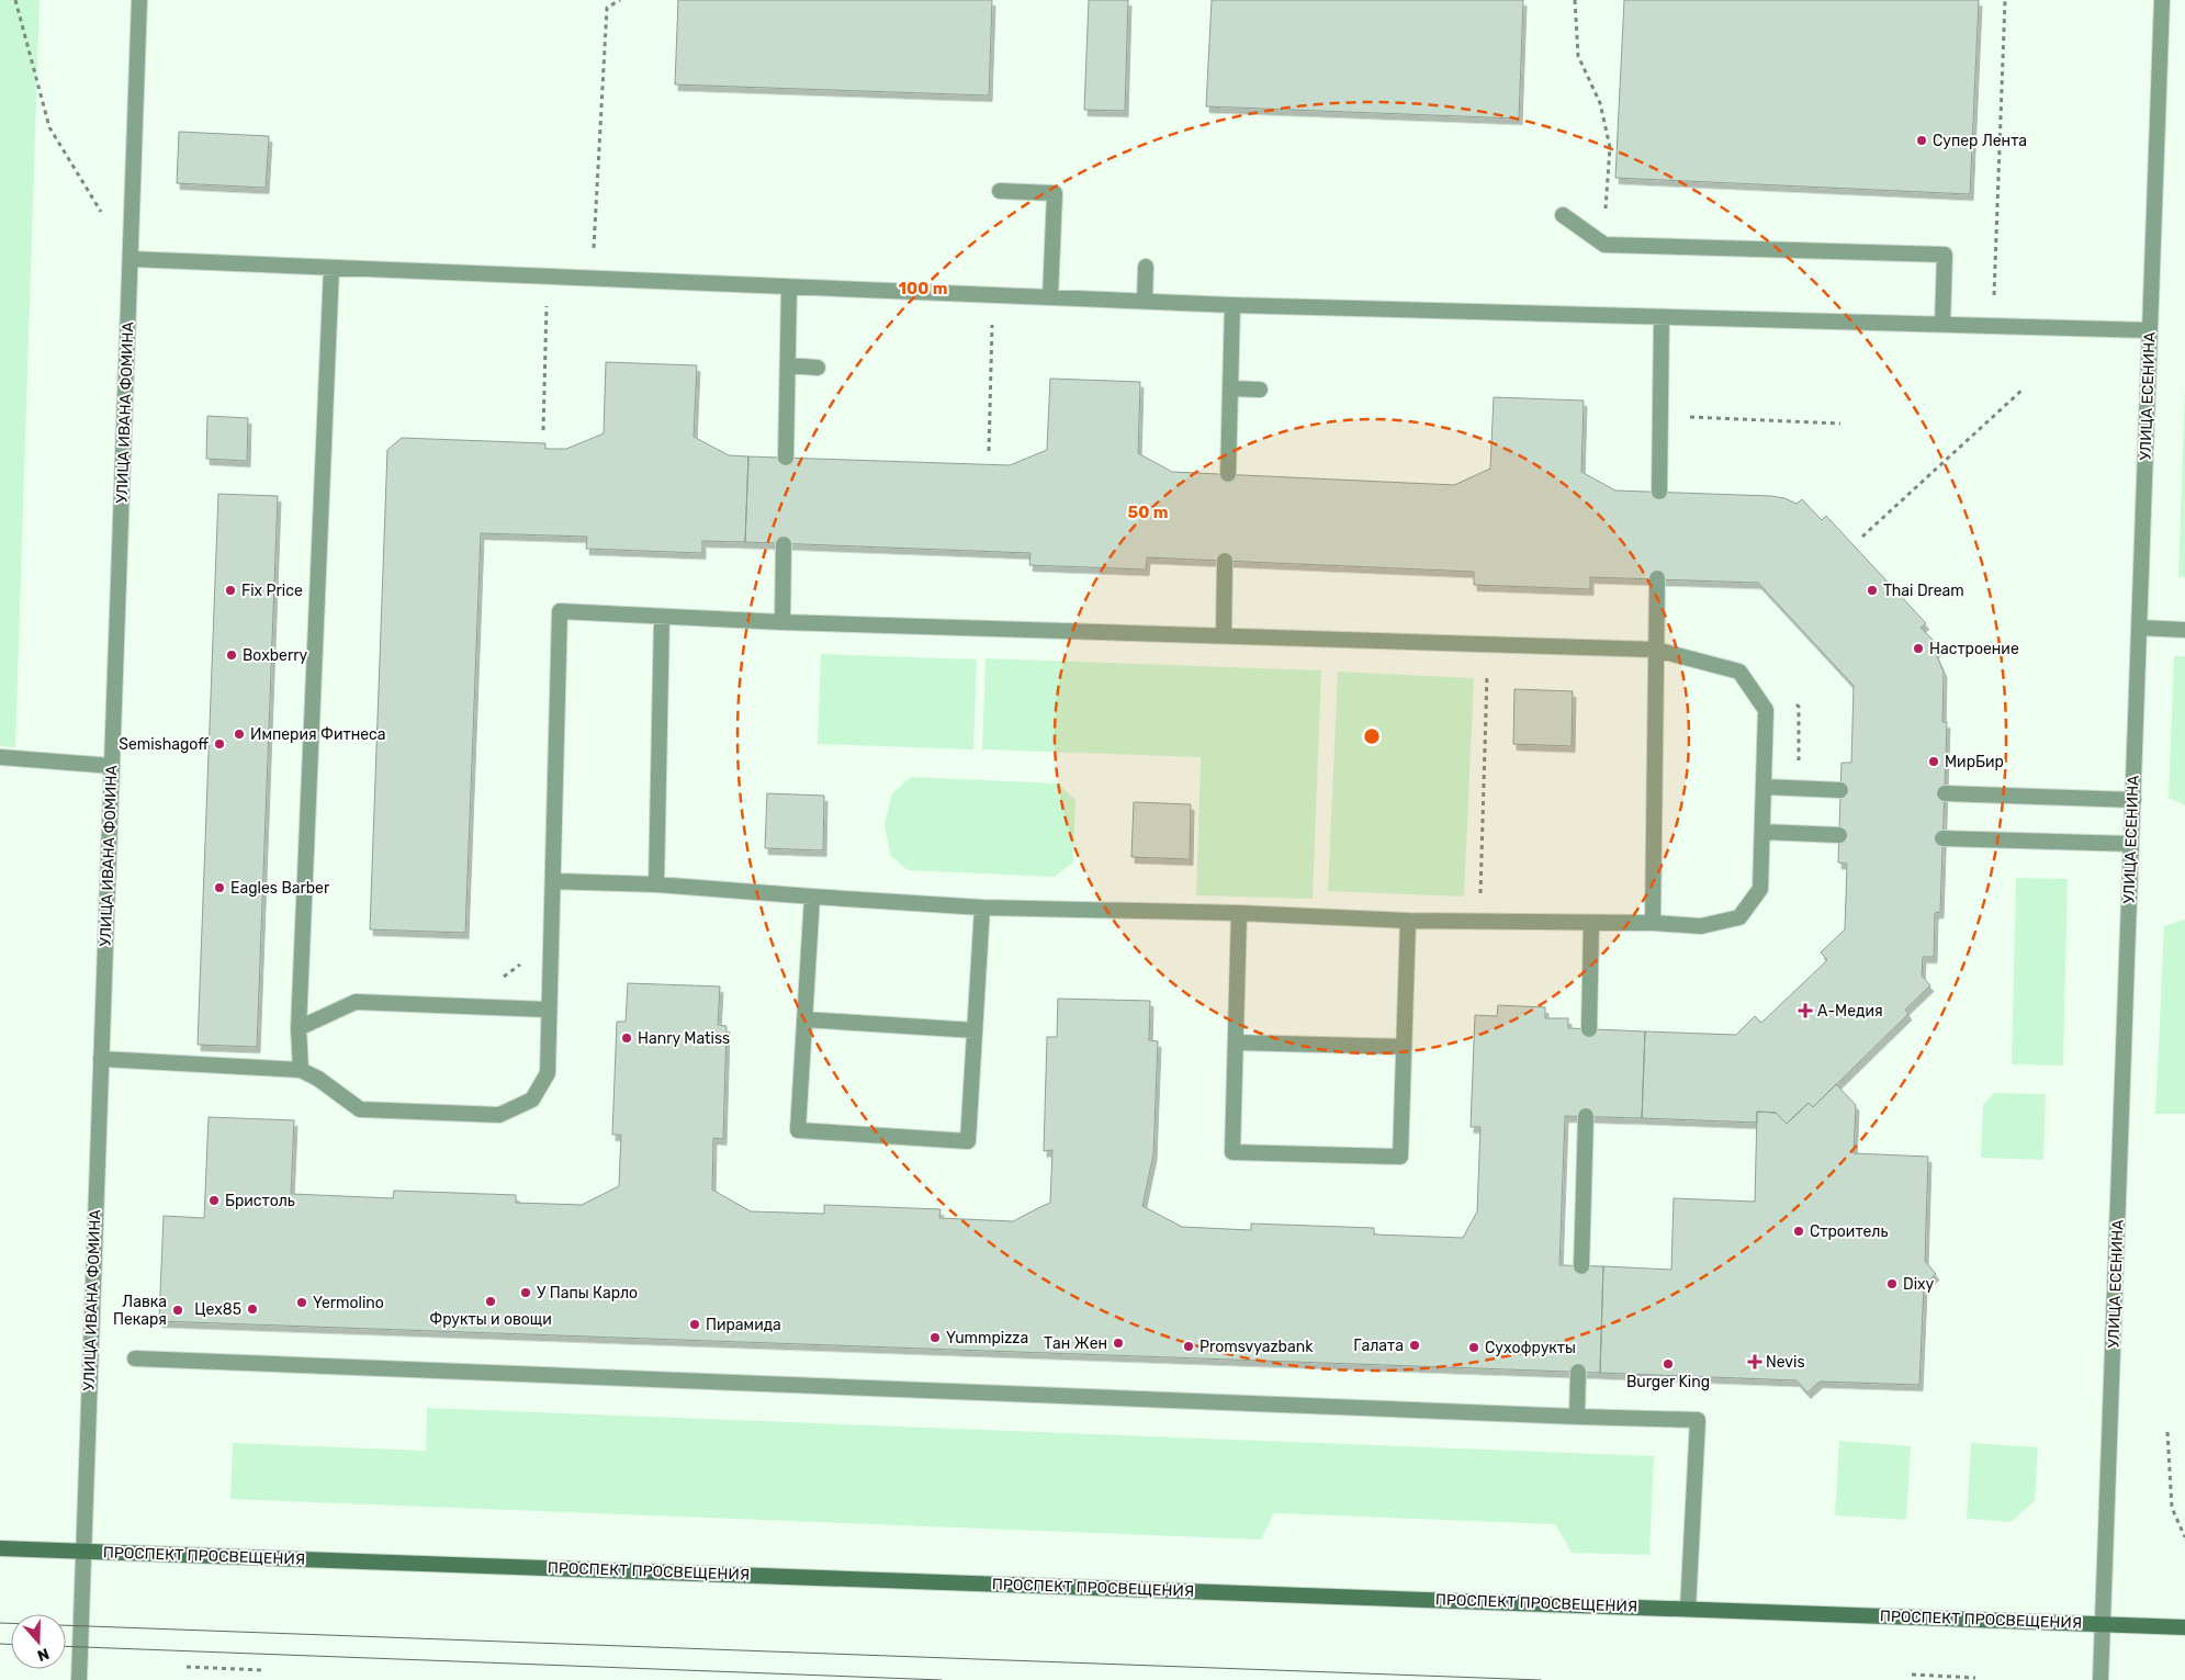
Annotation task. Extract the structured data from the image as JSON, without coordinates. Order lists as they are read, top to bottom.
{
  "streets": {
    "main road": ["ПРОСПЕКТ ПРОСВЕЩЕНИЯ"],
    "street": ["УЛИЦА ЕСЕНИНА", "УЛИЦА ИВАНА ФОМИНА"]
  },
  "crossings": [
    ["УЛИЦА ЕСЕНИНА", "ПРОСПЕКТ ПРОСВЕЩЕНИЯ"],
    ["УЛИЦА ИВАНА ФОМИНА", "ПРОСПЕКТ ПРОСВЕЩЕНИЯ"]
  ],
  "places": {
    "other": [
      "Супер Лента",
      "Fix Price",
      "Thai Dream",
      "Настроение",
      "Boxberry",
      "Империя Фитнеса",
      "Semishagoff",
      "МирБир",
      "Eagles Barber",
      "Hanry Matiss",
      "Бристоль",
      "Строитель",
      "Dixy",
      "У Папы Карло",
      "Фрукты и овощи",
      "Yermolino",
      "Цех85",
      "Лавка Пекаря",
      "Пирамида",
      "Yummpizza",
      "Тан Жен",
      "Галата",
      "Promsvyazbank",
      "Сухофрукты",
      "Burger King"
    ],
    "health": ["А-Медия", "Nevis"]
  },
  "north": "bottom",
  "rings": ["100 m", "50 m"]
}
